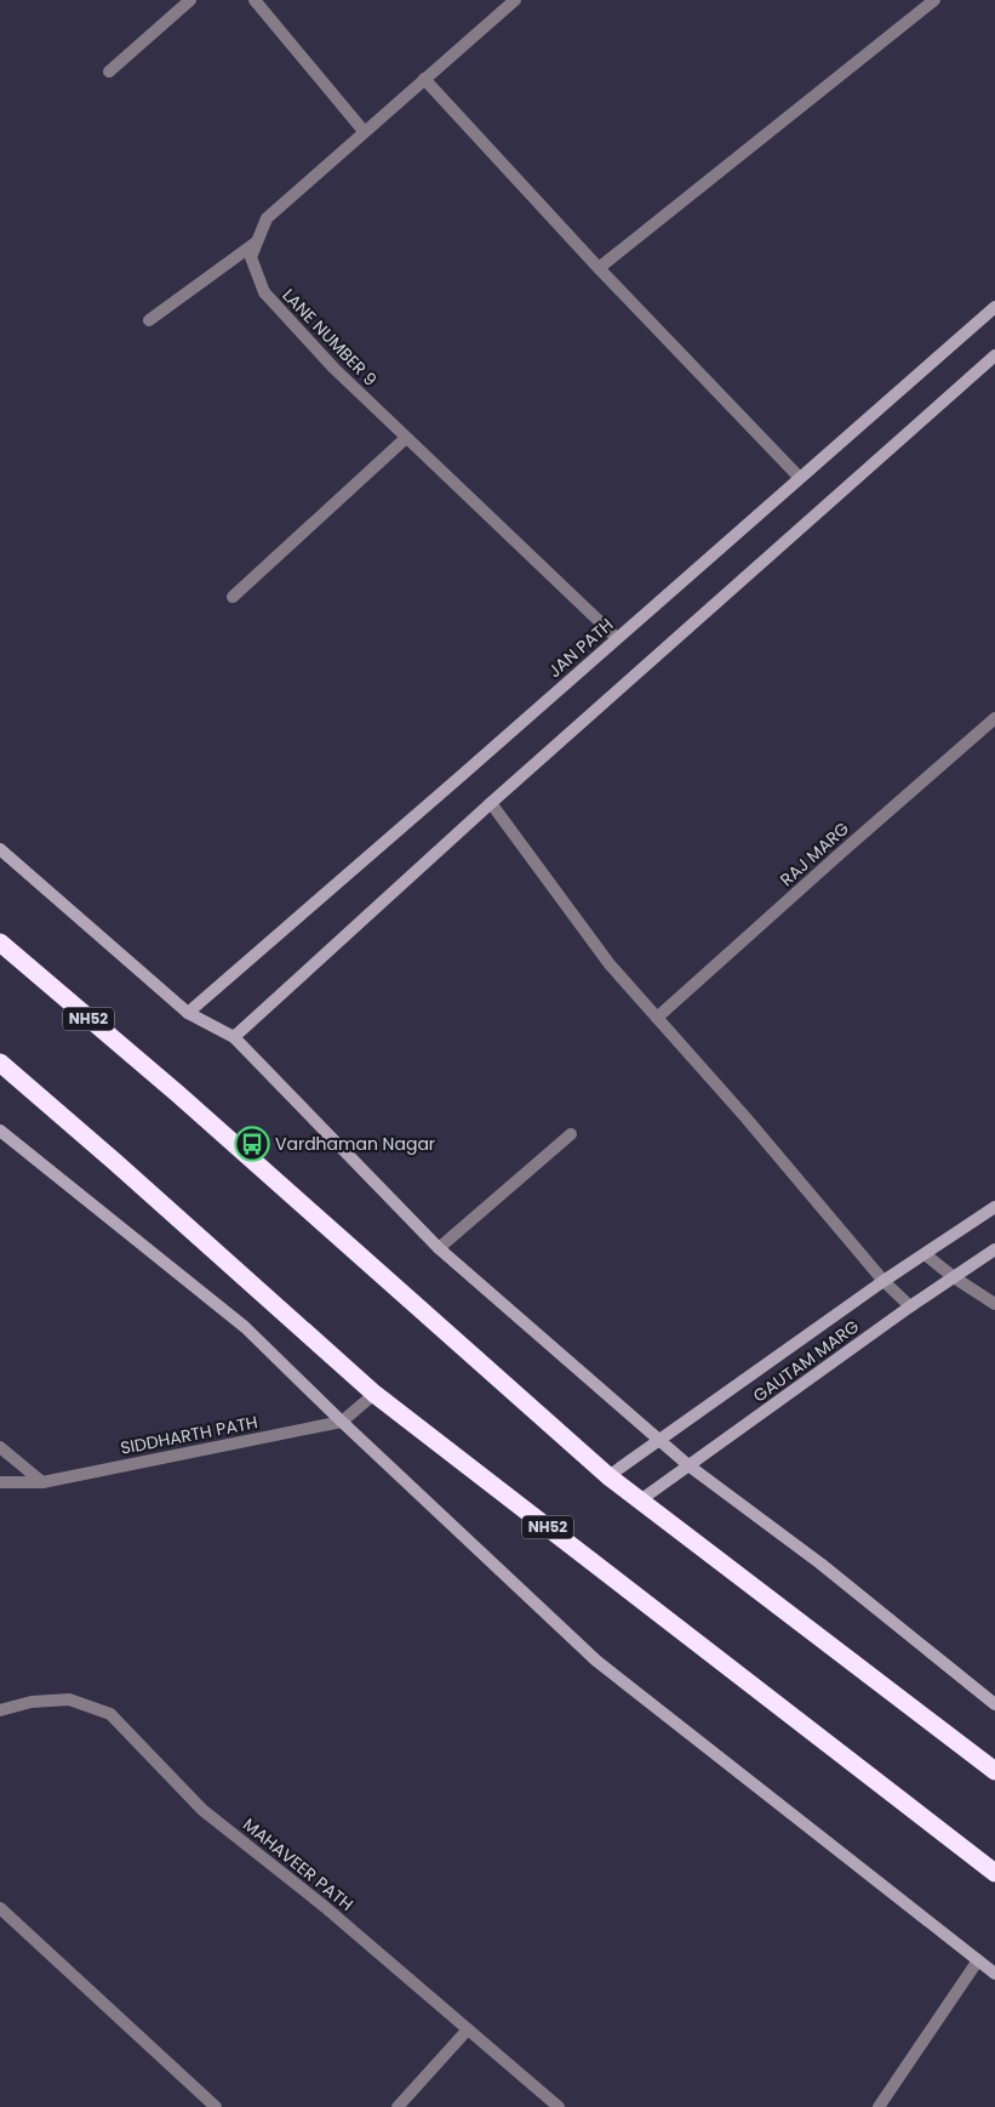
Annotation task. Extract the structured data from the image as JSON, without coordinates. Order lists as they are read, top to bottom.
{
  "streets": {
    "highway": ["NH52"],
    "street": [
      "LANE NUMBER 9",
      "JAN PATH",
      "RAJ MARG",
      "GAUTAM MARG",
      "SIDDHARTH PATH",
      "MAHAVEER PATH"
    ]
  },
  "crossings": [
    ["LANE NUMBER 9", "JAN PATH"],
    ["NH52", "GAUTAM MARG"]
  ],
  "places": {
    "bus stop": ["Vardhaman Nagar"]
  }
}
